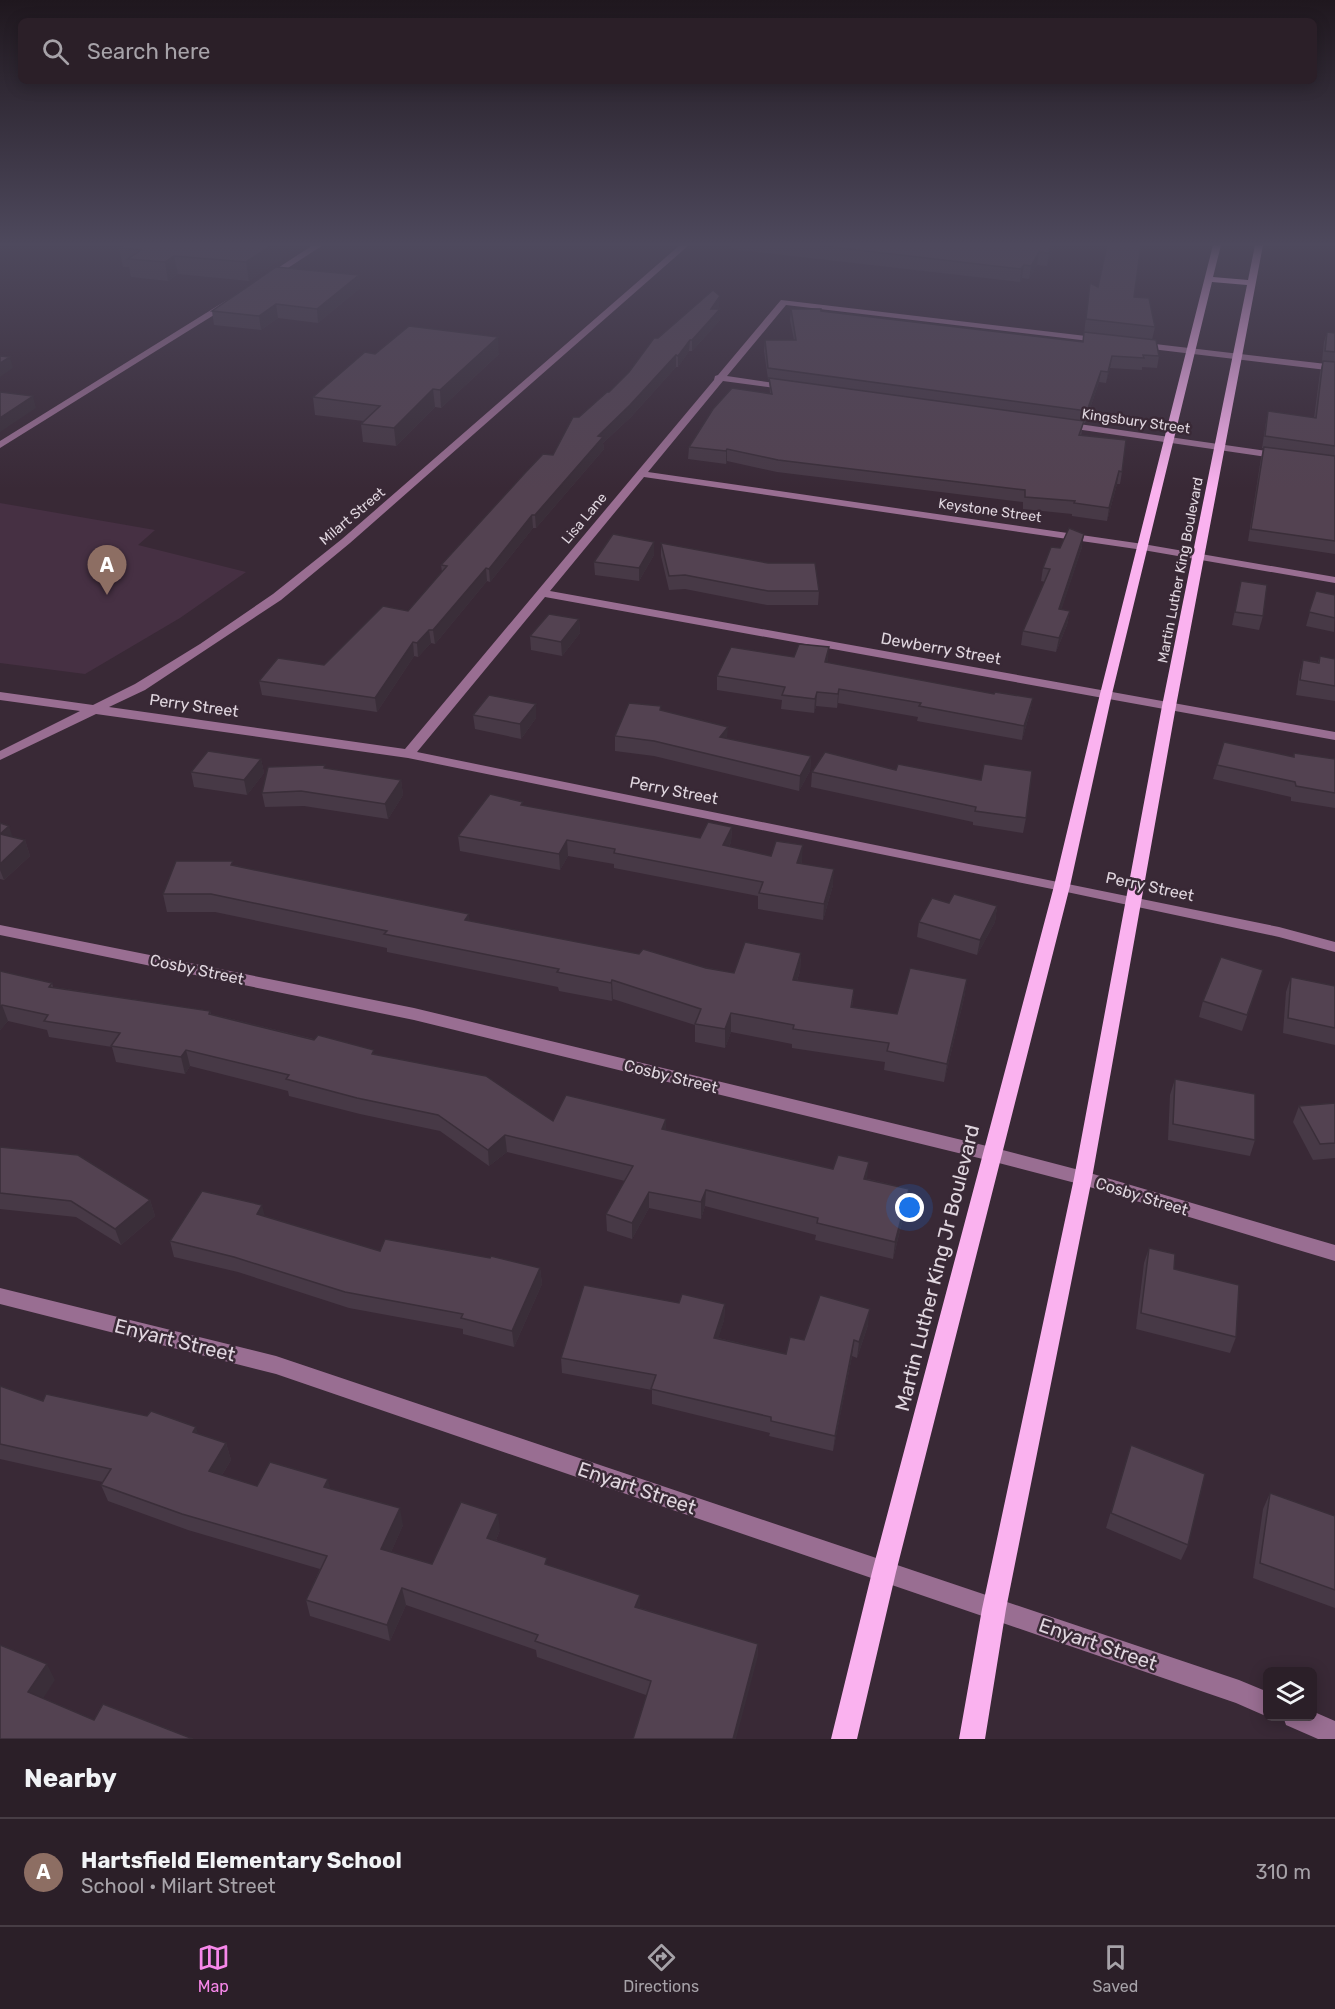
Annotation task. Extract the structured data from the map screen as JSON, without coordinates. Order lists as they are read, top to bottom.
{
  "streets": {
    "main road": ["Martin Luther King Boulevard", "Martin Luther King Jr Boulevard"],
    "street": [
      "Kingsbury Street",
      "Keystone Street",
      "Milart Street",
      "Lisa Lane",
      "Dewberry Street",
      "Perry Street",
      "Cosby Street",
      "Enyart Street"
    ]
  },
  "crossings": [
    ["Kingsbury Street", "Martin Luther King Boulevard"],
    ["Keystone Street", "Lisa Lane"],
    ["Keystone Street", "Martin Luther King Boulevard"],
    ["Milart Street", "Perry Street"],
    ["Lisa Lane", "Dewberry Street"],
    ["Lisa Lane", "Perry Street"],
    ["Martin Luther King Boulevard", "Dewberry Street"],
    ["Martin Luther King Boulevard", "Perry Street"],
    ["Dewberry Street", "Martin Luther King Jr Boulevard"],
    ["Perry Street", "Martin Luther King Jr Boulevard"],
    ["Cosby Street", "Martin Luther King Jr Boulevard"],
    ["Martin Luther King Jr Boulevard", "Enyart Street"]
  ],
  "page": {
    "search": "Search here",
    "pins": "A",
    "heading": "Nearby",
    "list": [
      {
        "mark": "A",
        "name": "Hartsfield Elementary School",
        "note": "School · Milart Street",
        "value": "310 m"
      }
    ],
    "nav": ["Map", "Directions", "Saved"]
  }
}
